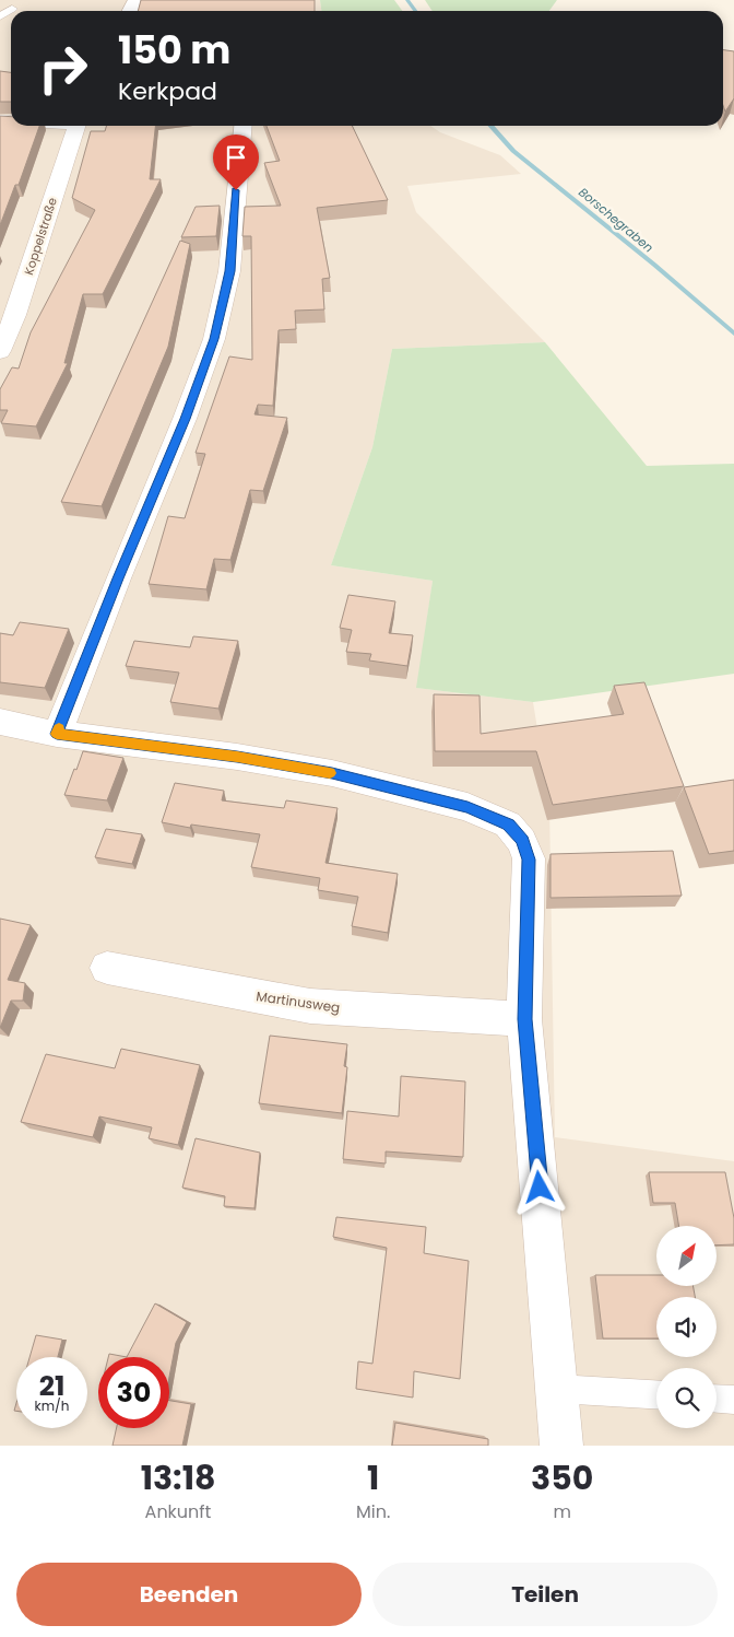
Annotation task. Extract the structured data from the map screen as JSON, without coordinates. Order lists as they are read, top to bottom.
{
  "streets": {
    "street": ["Koppelstraße", "Martinusweg"]
  },
  "water": ["Borschegraben"],
  "north": "top right",
  "page": {
    "turn": ["150 m", "Kerkpad"],
    "speed": "21 km/h",
    "limit": "30",
    "eta": [
      "13:18",
      "Ankunft",
      "1",
      "Min.",
      "350",
      "m"
    ],
    "buttons": ["Beenden", "Teilen"]
  }
}
